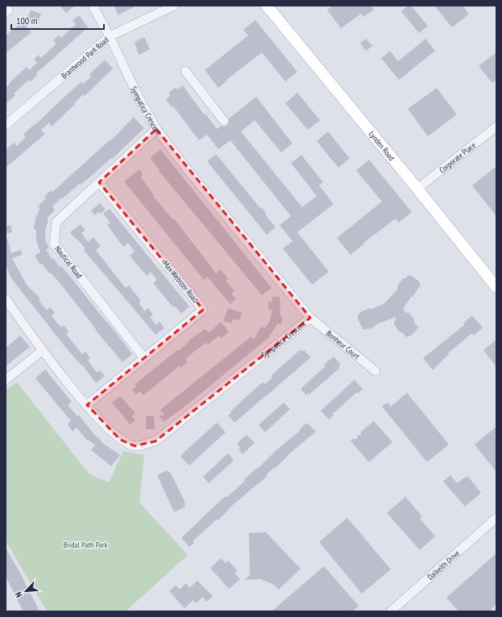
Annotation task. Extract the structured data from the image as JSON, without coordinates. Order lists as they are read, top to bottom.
{
  "streets": {
    "main road": ["Lynden Road"],
    "street": [
      "Brantwood Park Road",
      "Sympatica Crescent",
      "Corporate Place",
      "Nautical Road",
      "Max Webster Road",
      "Bonheur Court",
      "Dalkeith Drive"
    ]
  },
  "crossings": [
    ["Brantwood Park Road", "Sympatica Crescent"],
    ["Sympatica Crescent", "Nautical Road"],
    ["Sympatica Crescent", "Max Webster Road"],
    ["Sympatica Crescent", "Bonheur Court"],
    ["Lynden Road", "Corporate Place"],
    ["Nautical Road", "Max Webster Road"]
  ],
  "parks": ["Bridal Path Park"],
  "scale_bar": "100 m",
  "north": "bottom left"
}
